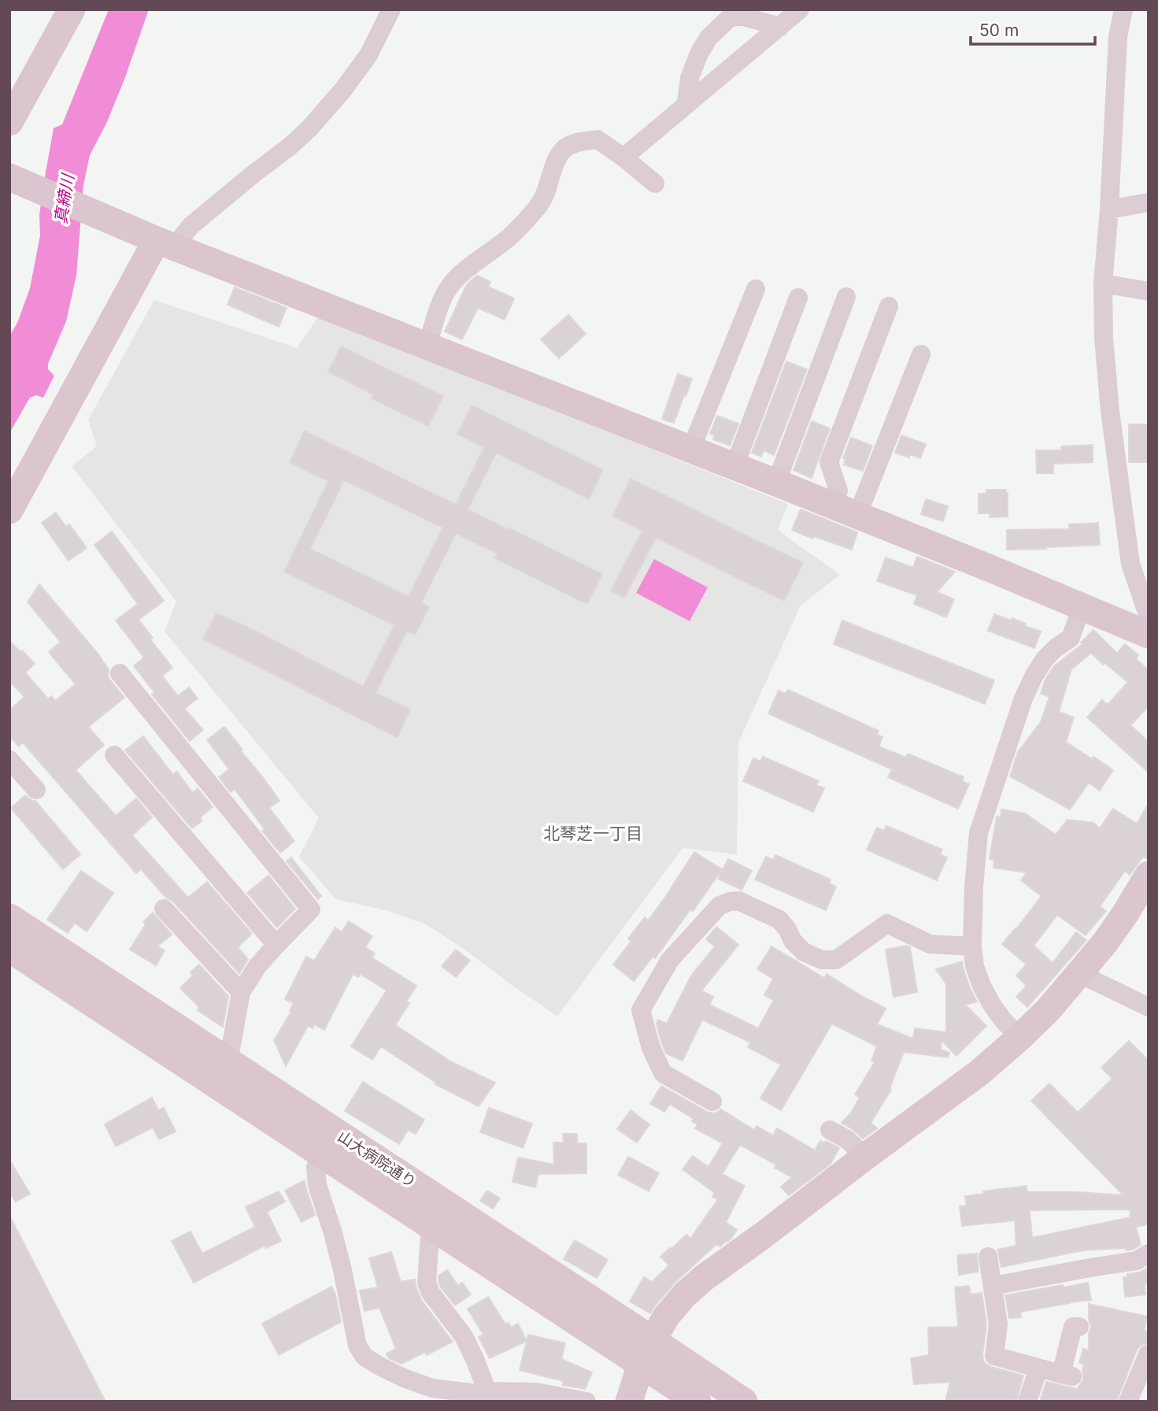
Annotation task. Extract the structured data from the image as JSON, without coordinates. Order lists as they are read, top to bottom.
{
  "streets": {
    "street": ["山大病院通り"]
  },
  "districts": ["北琴芝一丁目"],
  "water": ["真締川"],
  "scale_bar": "50 m"
}
